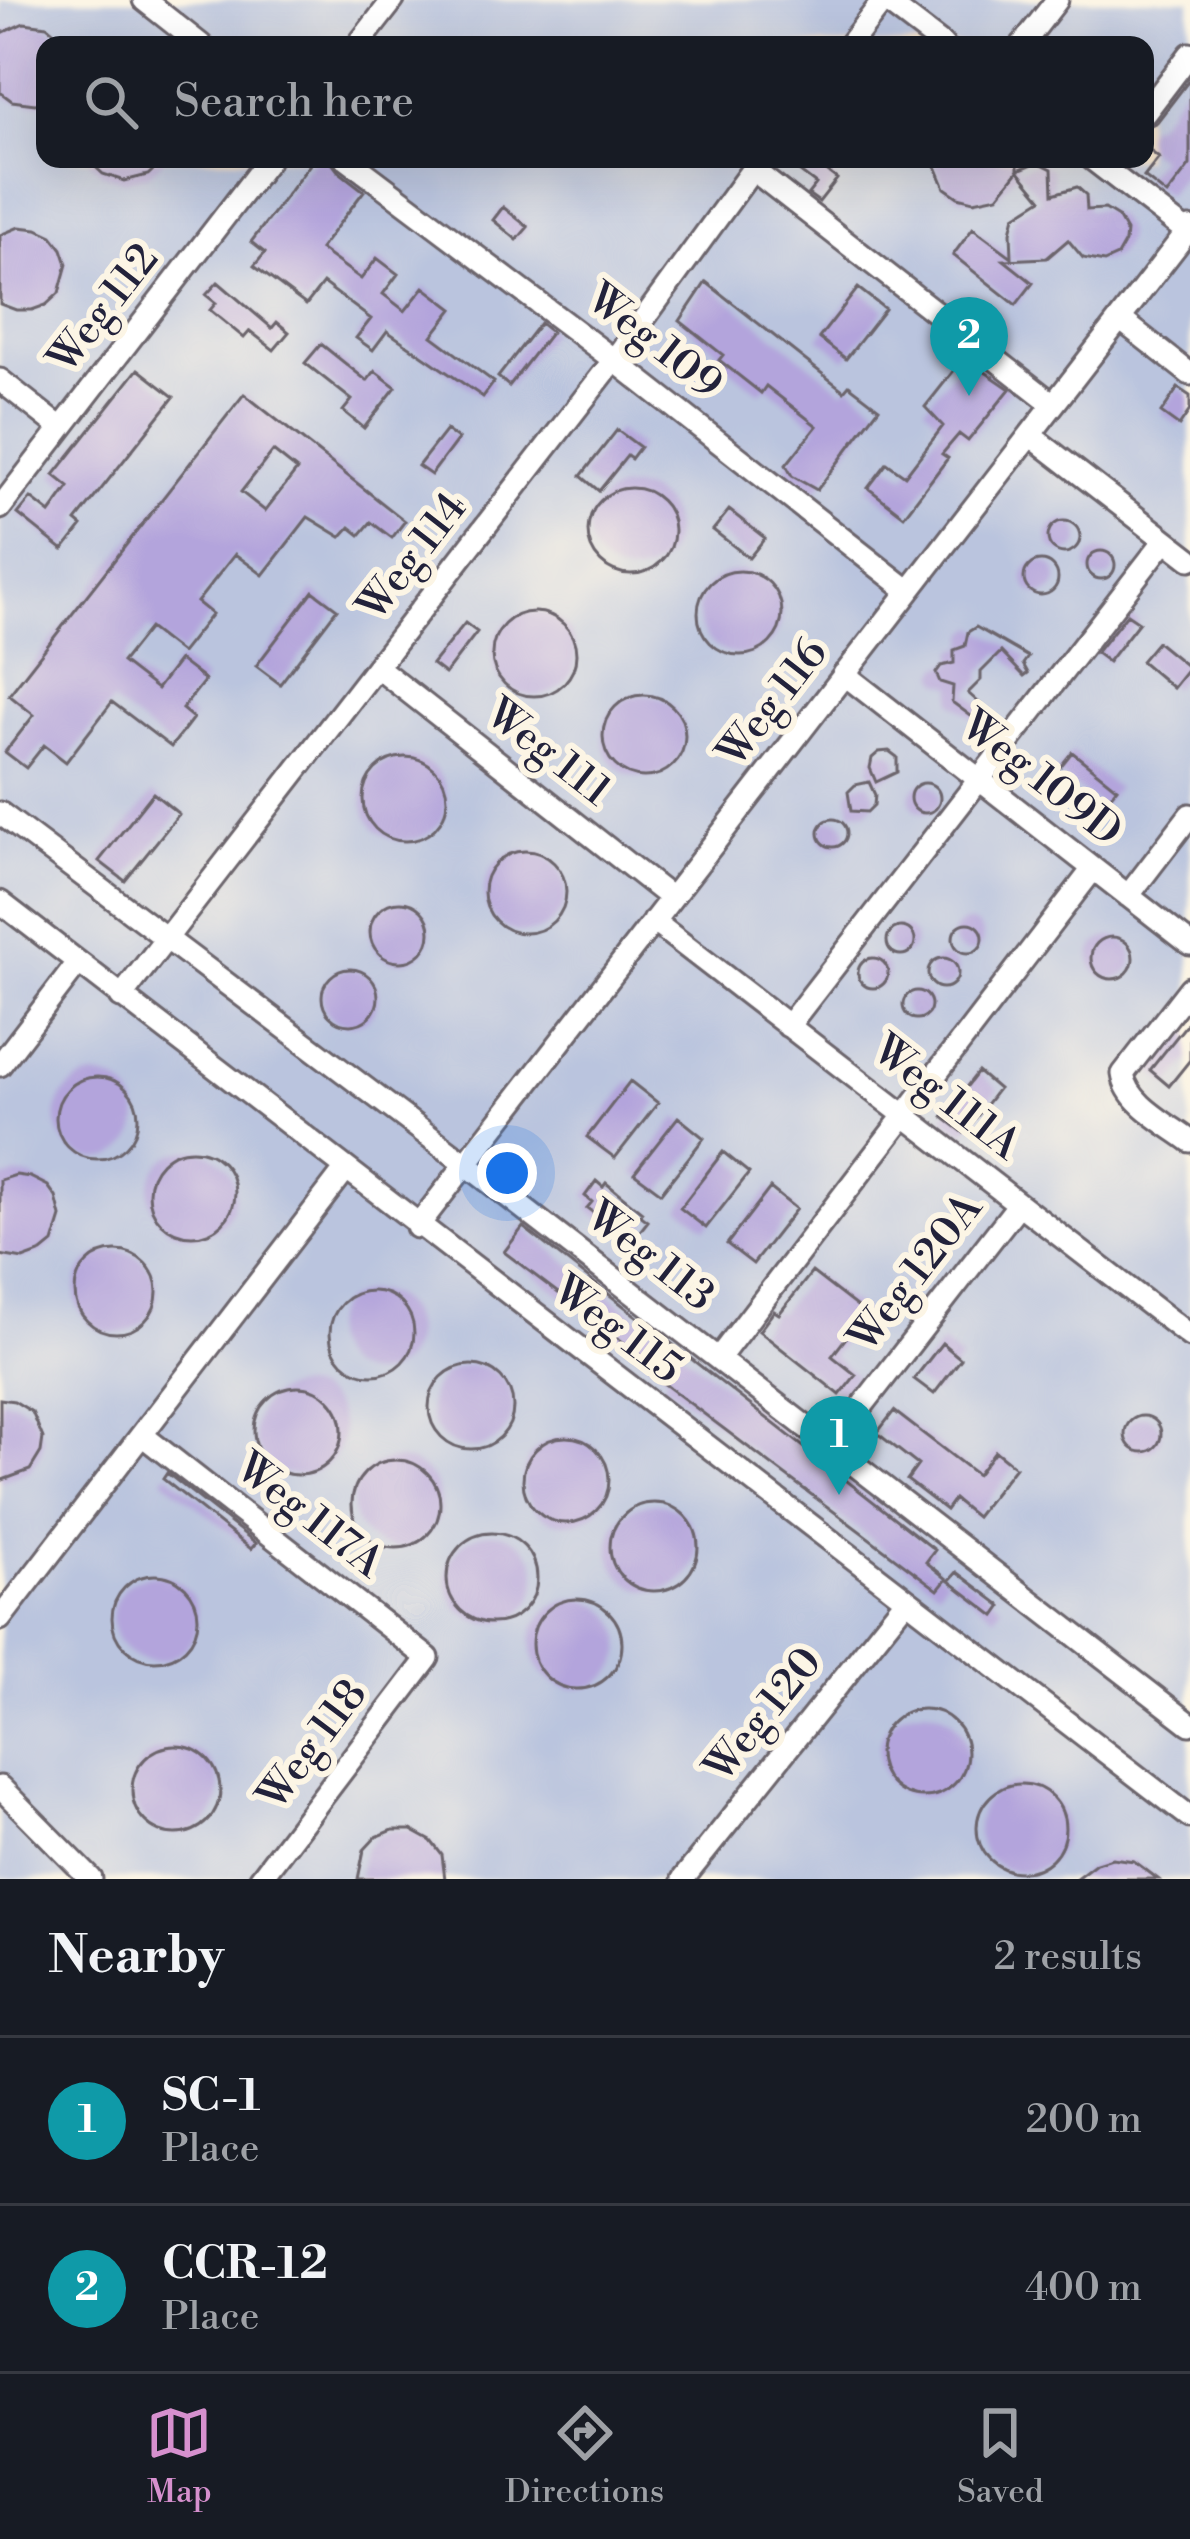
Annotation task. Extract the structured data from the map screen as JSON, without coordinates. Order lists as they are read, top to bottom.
{
  "streets": {
    "lane": [
      "Weg 112",
      "Weg 109",
      "Weg 114",
      "Weg 116",
      "Weg 111",
      "Weg 109D",
      "Weg 111A",
      "Weg 113",
      "Weg 120A",
      "Weg 115",
      "Weg 117A",
      "Weg 120",
      "Weg 118"
    ]
  },
  "crossings": [
    ["Weg 109", "Weg 114"],
    ["Weg 109", "Weg 116"],
    ["Weg 114", "Weg 111"],
    ["Weg 114", "Weg 113"],
    ["Weg 114", "Weg 115"],
    ["Weg 116", "Weg 111"],
    ["Weg 116", "Weg 109D"],
    ["Weg 116", "Weg 111A"],
    ["Weg 116", "Weg 113"],
    ["Weg 116", "Weg 115"],
    ["Weg 111A", "Weg 120A"],
    ["Weg 113", "Weg 120A"],
    ["Weg 115", "Weg 120"],
    ["Weg 117A", "Weg 118"]
  ],
  "page": {
    "search": "Search here",
    "pins": ["2", "1"],
    "heading": ["Nearby", "2 results"],
    "list": [
      {
        "mark": "1",
        "name": "SC-1",
        "note": "Place",
        "value": "200 m"
      },
      {
        "mark": "2",
        "name": "CCR-12",
        "note": "Place",
        "value": "400 m"
      }
    ],
    "nav": ["Map", "Directions", "Saved"]
  }
}
